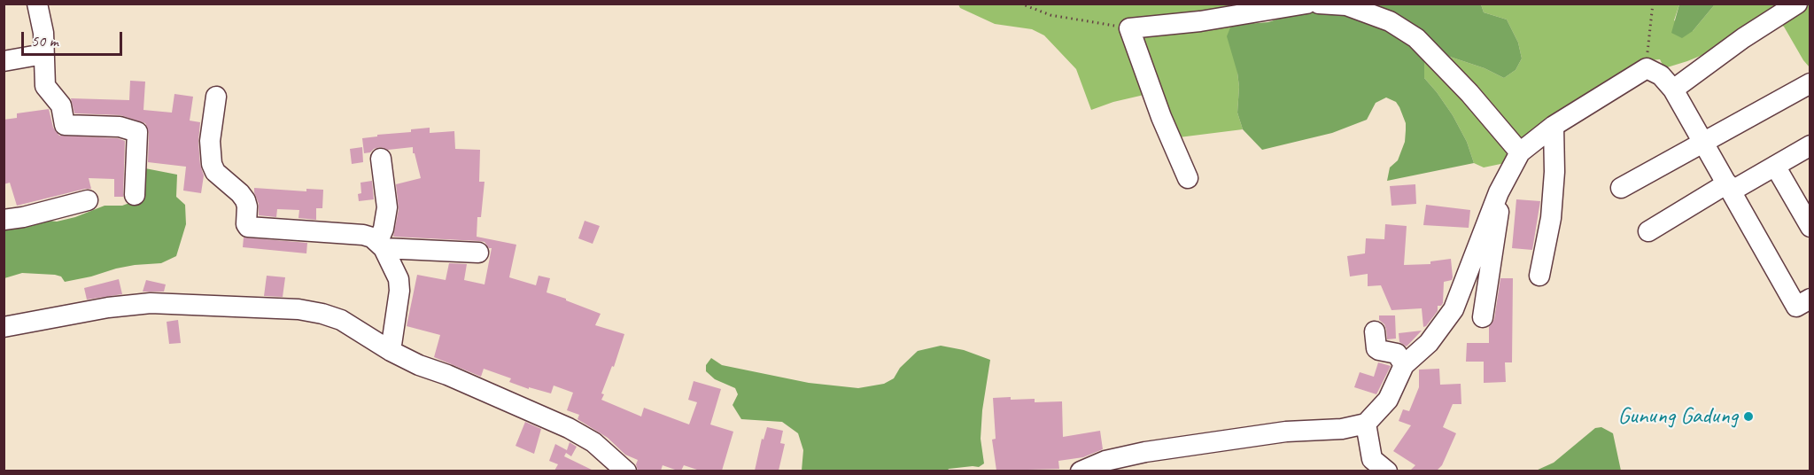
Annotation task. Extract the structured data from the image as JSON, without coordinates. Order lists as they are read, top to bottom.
{
  "places": ["Gunung Gadung"],
  "scale_bar": "50 m"
}
